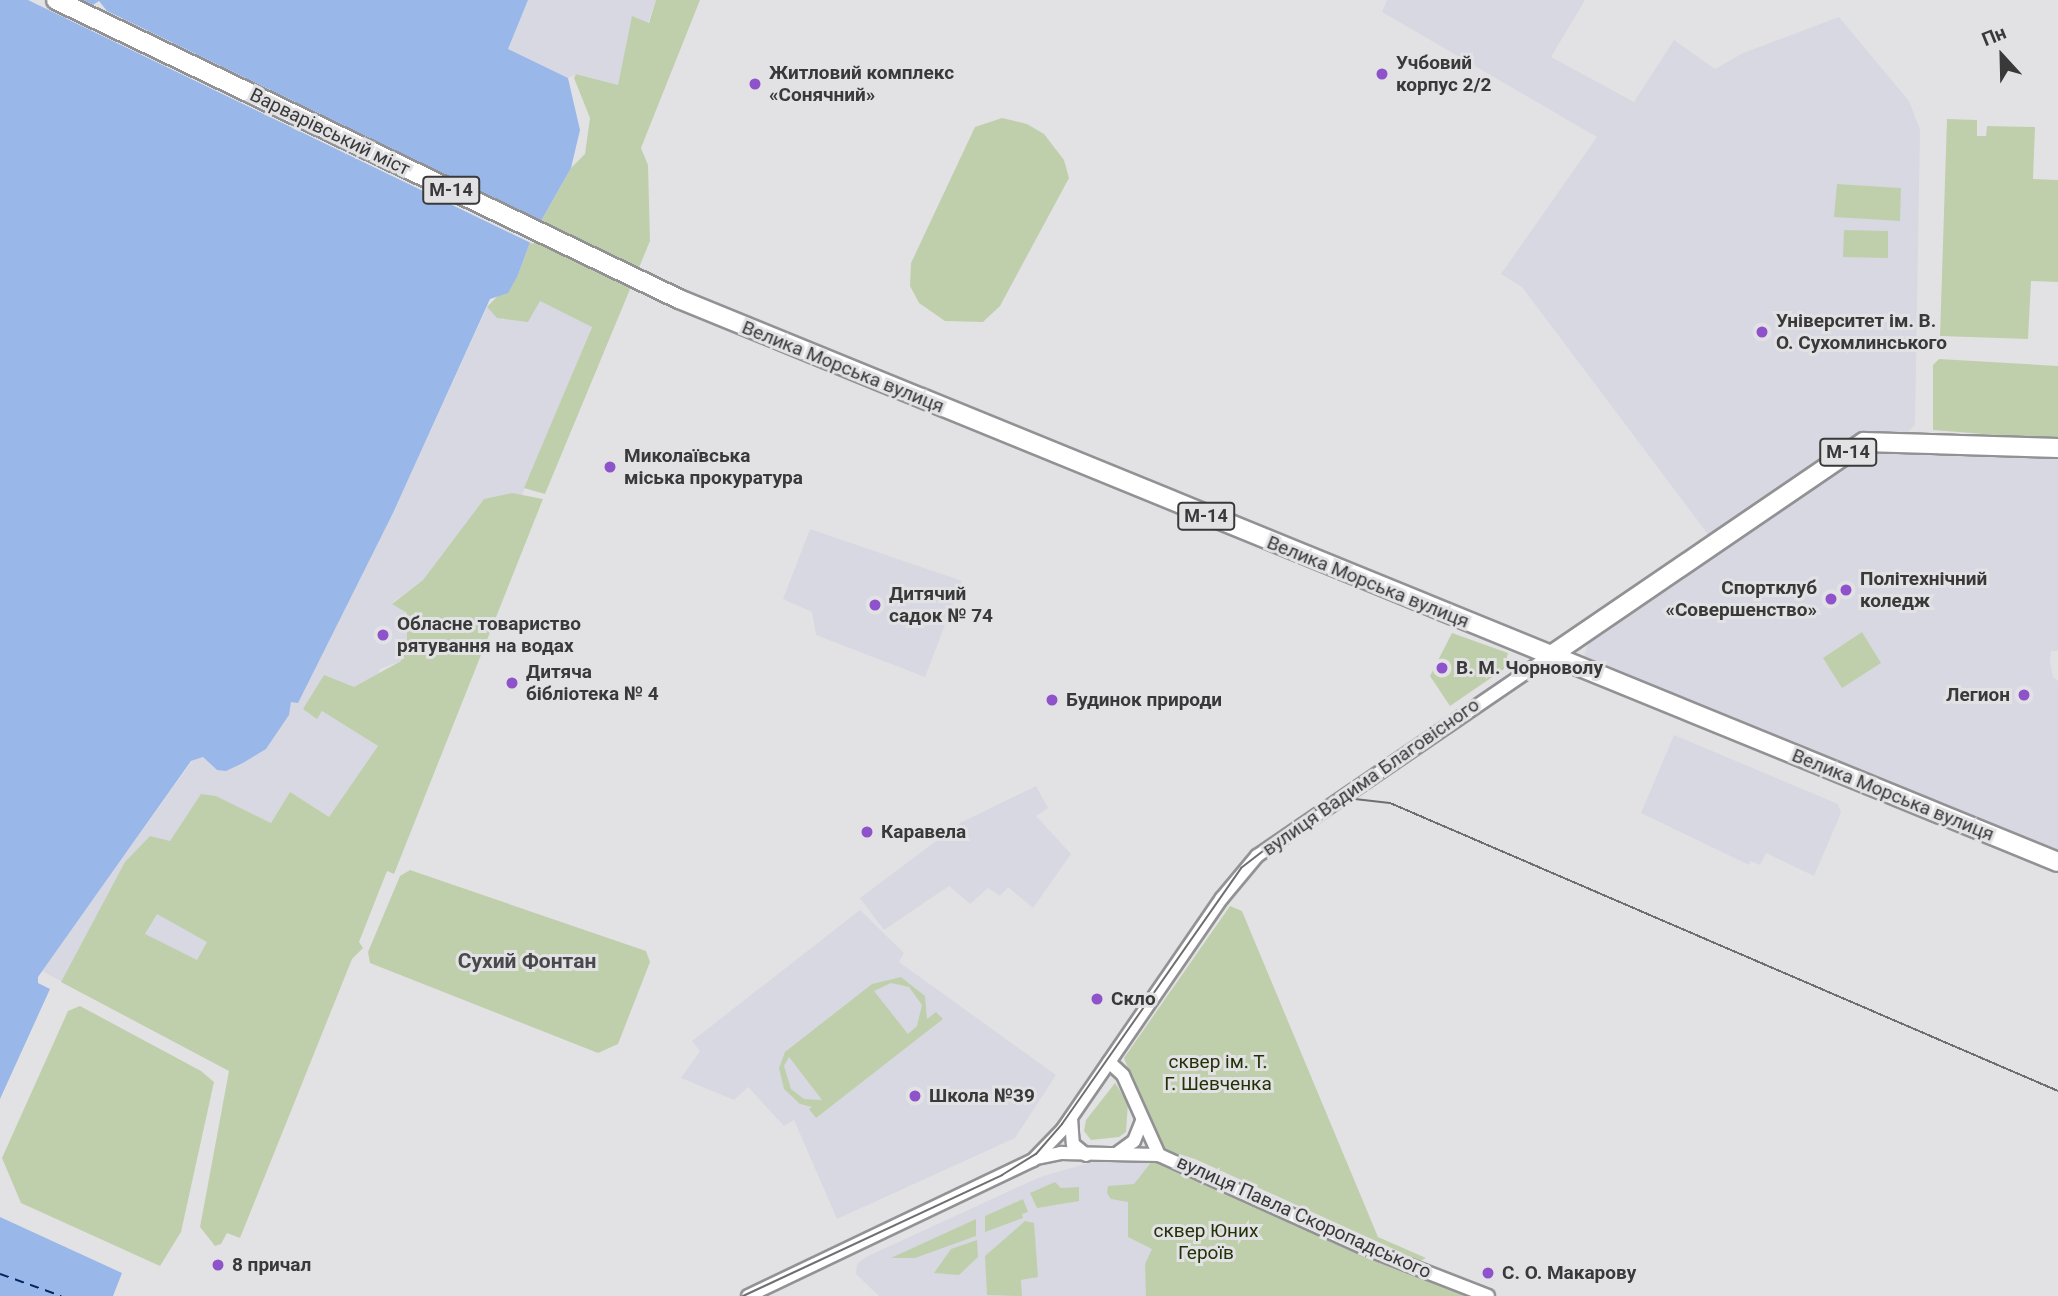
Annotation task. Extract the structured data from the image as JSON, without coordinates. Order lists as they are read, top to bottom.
{
  "streets": {
    "highway": [
      "Варварівський міст",
      "М-14",
      "Велика Морська вулиця",
      "вулиця Вадима Благовісного"
    ],
    "street": ["вулиця Павла Скоропадського"]
  },
  "crossings": [
    ["Варварівський міст", "Велика Морська вулиця"],
    ["Велика Морська вулиця", "вулиця Вадима Благовісного"],
    ["вулиця Вадима Благовісного", "вулиця Павла Скоропадського"]
  ],
  "districts": ["Сухий Фонтан"],
  "parks": ["сквер ім. Т. Г. Шевченка", "сквер Юних Героїв"],
  "places": [
    "Учбовий корпус 2/2",
    "Житловий комплекс «Сонячний»",
    "Університет ім. В. О. Сухомлинського",
    "Миколаївська міська прокуратура",
    "Політехнічний коледж",
    "Спортклуб «Совершенство»",
    "Дитячий садок № 74",
    "Обласне товариство рятування на водах",
    "В. М. Чорноволу",
    "Дитяча бібліотека № 4",
    "Легион",
    "Будинок природи",
    "Каравела",
    "Скло",
    "Школа №39",
    "8 причал",
    "С. О. Макарову"
  ],
  "north": "top"
}
